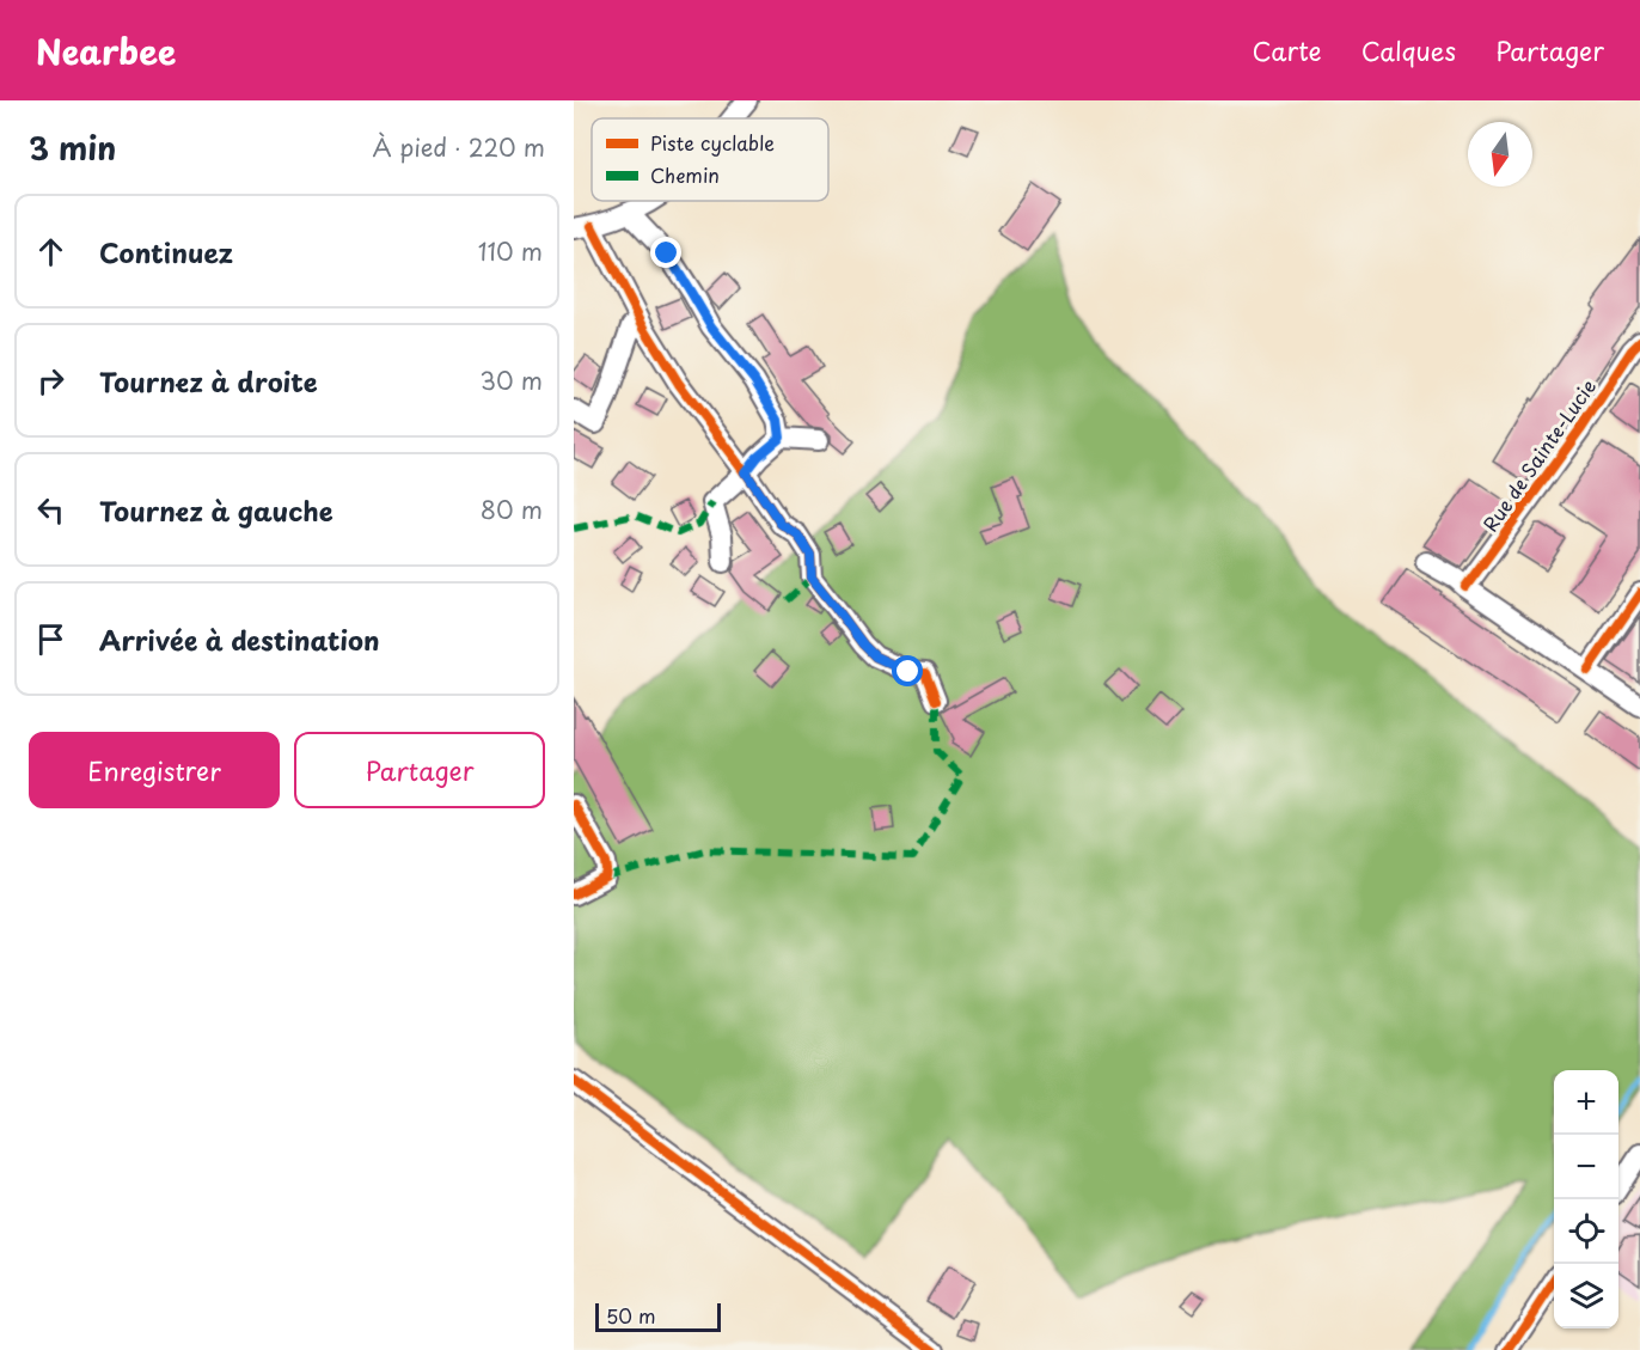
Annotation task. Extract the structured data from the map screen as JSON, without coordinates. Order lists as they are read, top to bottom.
{
  "streets": {
    "street": ["Rue de Sainte-Lucie"]
  },
  "legend": ["Piste cyclable", "Chemin"],
  "scale_bar": "50 m",
  "north": "bottom",
  "page": {
    "header": "Nearbee",
    "nav": ["Carte", "Calques", "Partager"],
    "heading": ["3 min", "À pied · 220 m"],
    "list": [
      ["Continuez", "110 m"],
      ["Tournez à droite", "30 m"],
      ["Tournez à gauche", "80 m"],
      "Arrivée à destination"
    ],
    "buttons": ["Enregistrer", "Partager"],
    "map_buttons": ["+", "−"],
    "scale": "50 m"
  }
}
